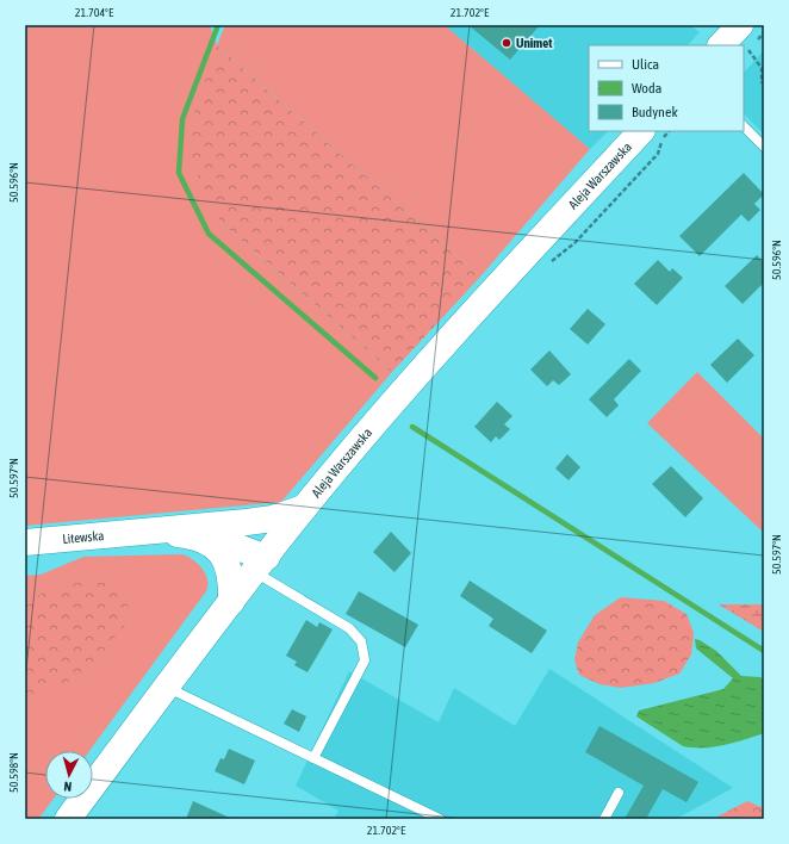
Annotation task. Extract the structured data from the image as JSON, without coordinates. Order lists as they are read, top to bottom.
{
  "streets": {
    "street": ["Aleja Warszawska", "Litewska"]
  },
  "places": ["Unimet"],
  "legend": ["Ulica", "Woda", "Budynek"],
  "north": "bottom",
  "coordinates": [
    "21.704°E",
    "21.702°E",
    "50.596°N",
    "50.597°N",
    "50.598°N"
  ]
}
